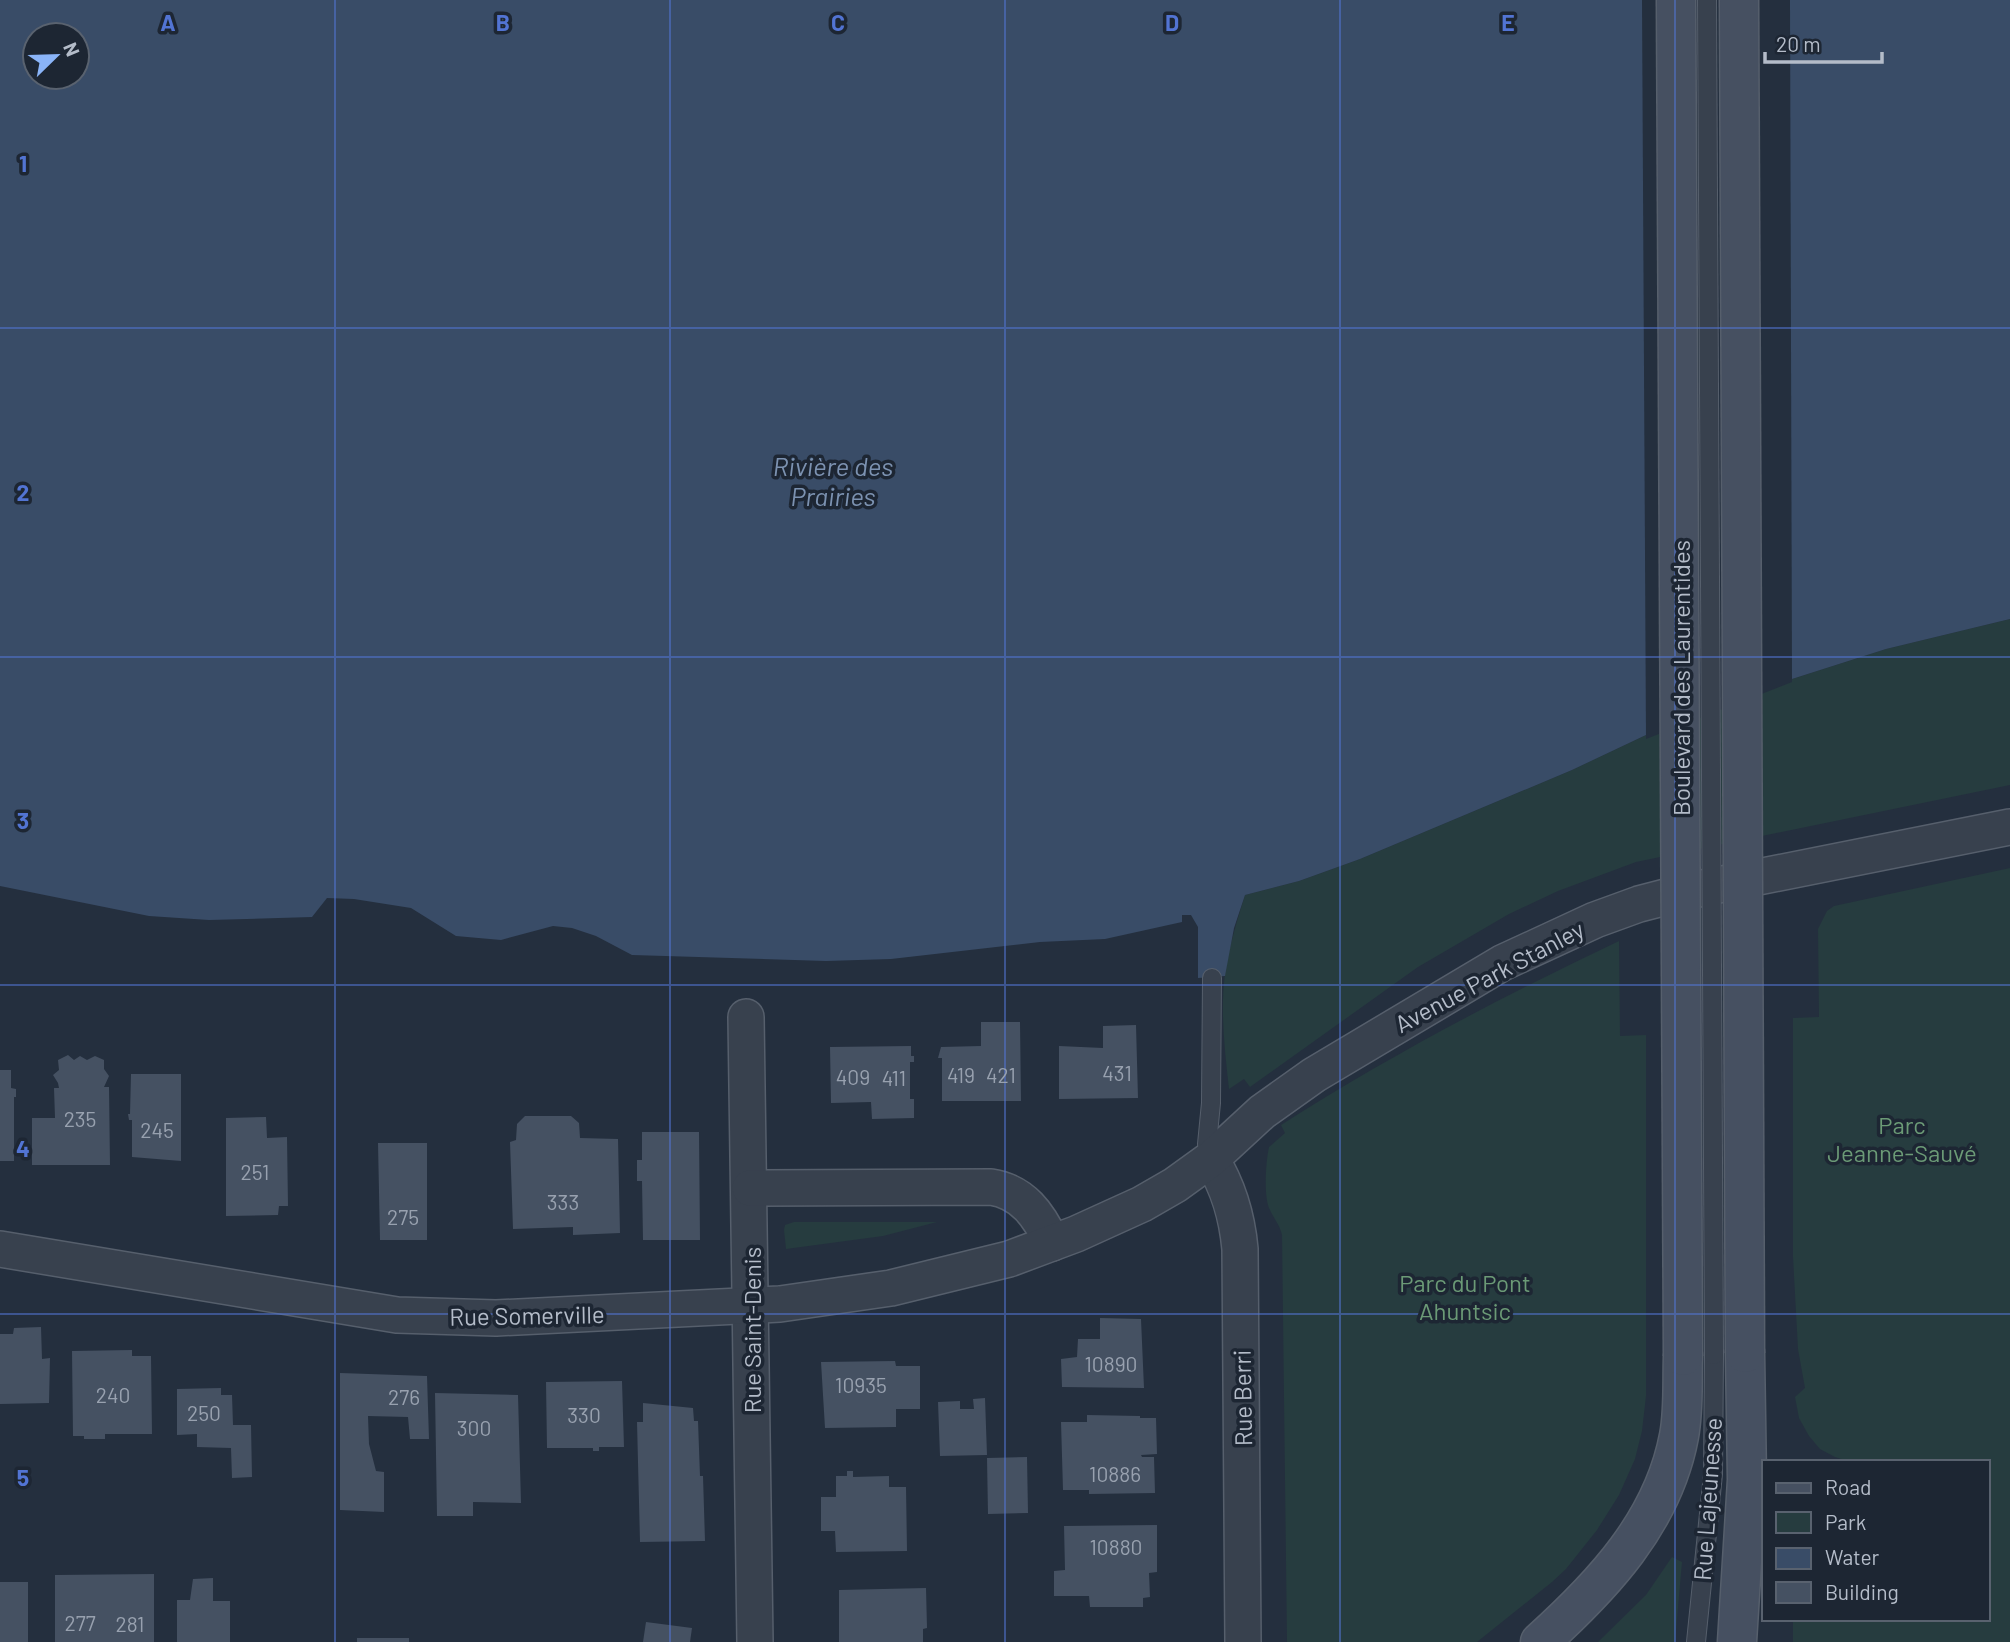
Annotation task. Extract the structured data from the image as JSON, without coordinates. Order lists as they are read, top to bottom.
{
  "streets": {
    "main road": ["Boulevard des Laurentides", "Rue Lajeunesse"],
    "street": [
      "Avenue Park Stanley",
      "Rue Somerville",
      "Rue Saint-Denis",
      "Rue Berri"
    ]
  },
  "crossings": [
    ["Boulevard des Laurentides", "Rue Lajeunesse"],
    ["Avenue Park Stanley", "Rue Somerville"],
    ["Avenue Park Stanley", "Rue Berri"],
    ["Rue Somerville", "Rue Saint-Denis"],
    ["Rue Somerville", "Rue Berri"]
  ],
  "water": ["Rivière des Prairies"],
  "parks": ["Parc Jeanne-Sauvé", "Parc du Pont Ahuntsic"],
  "house_numbers": [
    "431",
    "419",
    "421",
    "409",
    "411",
    "235",
    "245",
    "251",
    "333",
    "275",
    "10890",
    "10935",
    "240",
    "276",
    "250",
    "330",
    "300",
    "10886",
    "10880",
    "277",
    "281"
  ],
  "legend": [
    "Road",
    "Park",
    "Water",
    "Building"
  ],
  "scale_bar": "20 m",
  "north": "top right",
  "grid": {
    "columns": [
      "A",
      "B",
      "C",
      "D",
      "E"
    ],
    "rows": [
      "1",
      "2",
      "3",
      "4",
      "5"
    ]
  }
}
